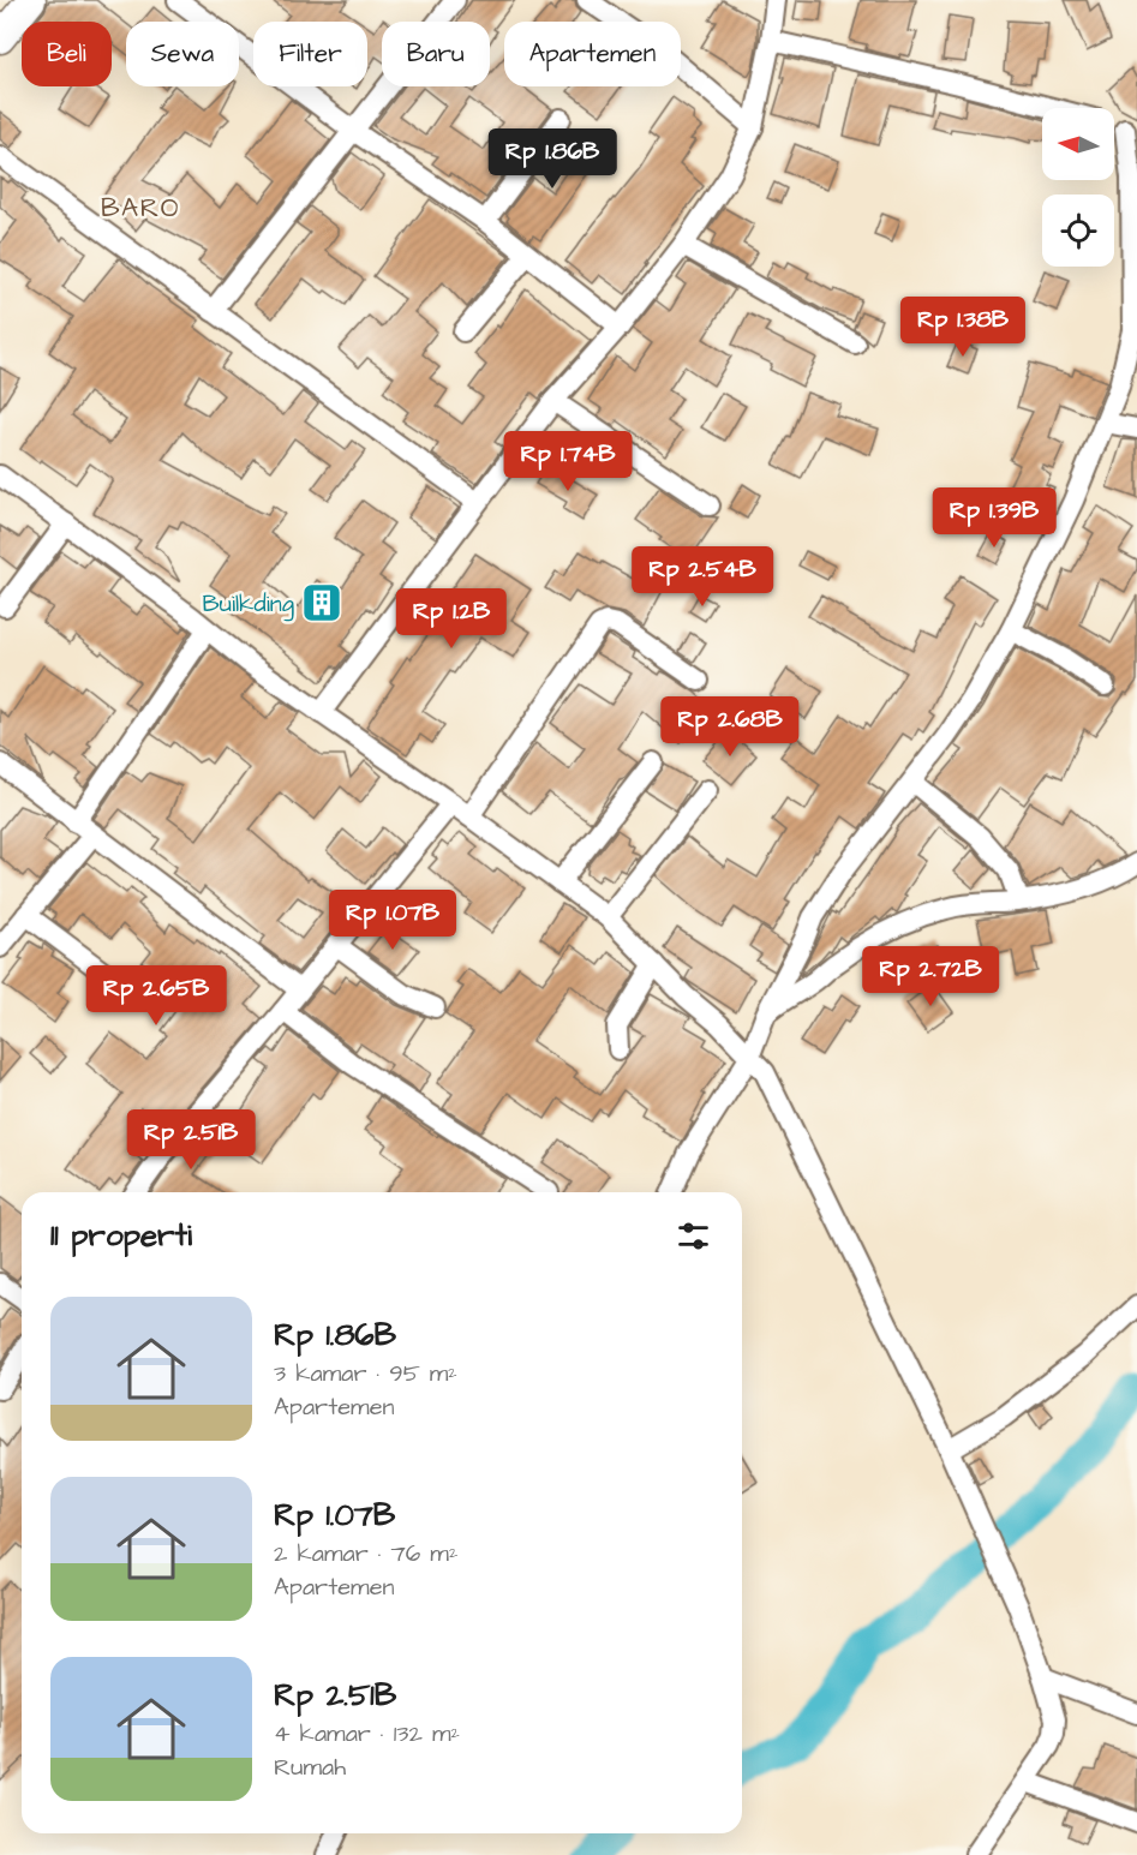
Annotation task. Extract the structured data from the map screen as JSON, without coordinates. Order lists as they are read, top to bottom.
{
  "districts": ["BARO"],
  "places": {
    "building": ["Builkding"]
  },
  "north": "left",
  "page": {
    "chip": [
      "Beli",
      "Sewa",
      "Filter",
      "Baru",
      "Apartemen"
    ],
    "price": [
      "Rp 1.86B",
      "Rp 1.38B",
      "Rp 1.74B",
      "Rp 1.39B",
      "Rp 2.54B",
      "Rp 1.2B",
      "Rp 2.68B",
      "Rp 1.07B",
      "Rp 2.72B",
      "Rp 2.65B",
      "Rp 2.51B"
    ],
    "heading": "11 properti",
    "list": [
      {
        "name": "Rp 1.86B",
        "note": "3 kamar · 95 m² · Apartemen"
      },
      {
        "name": "Rp 1.07B",
        "note": "2 kamar · 76 m² · Apartemen"
      },
      {
        "name": "Rp 2.51B",
        "note": "4 kamar · 132 m² · Rumah"
      }
    ]
  }
}
